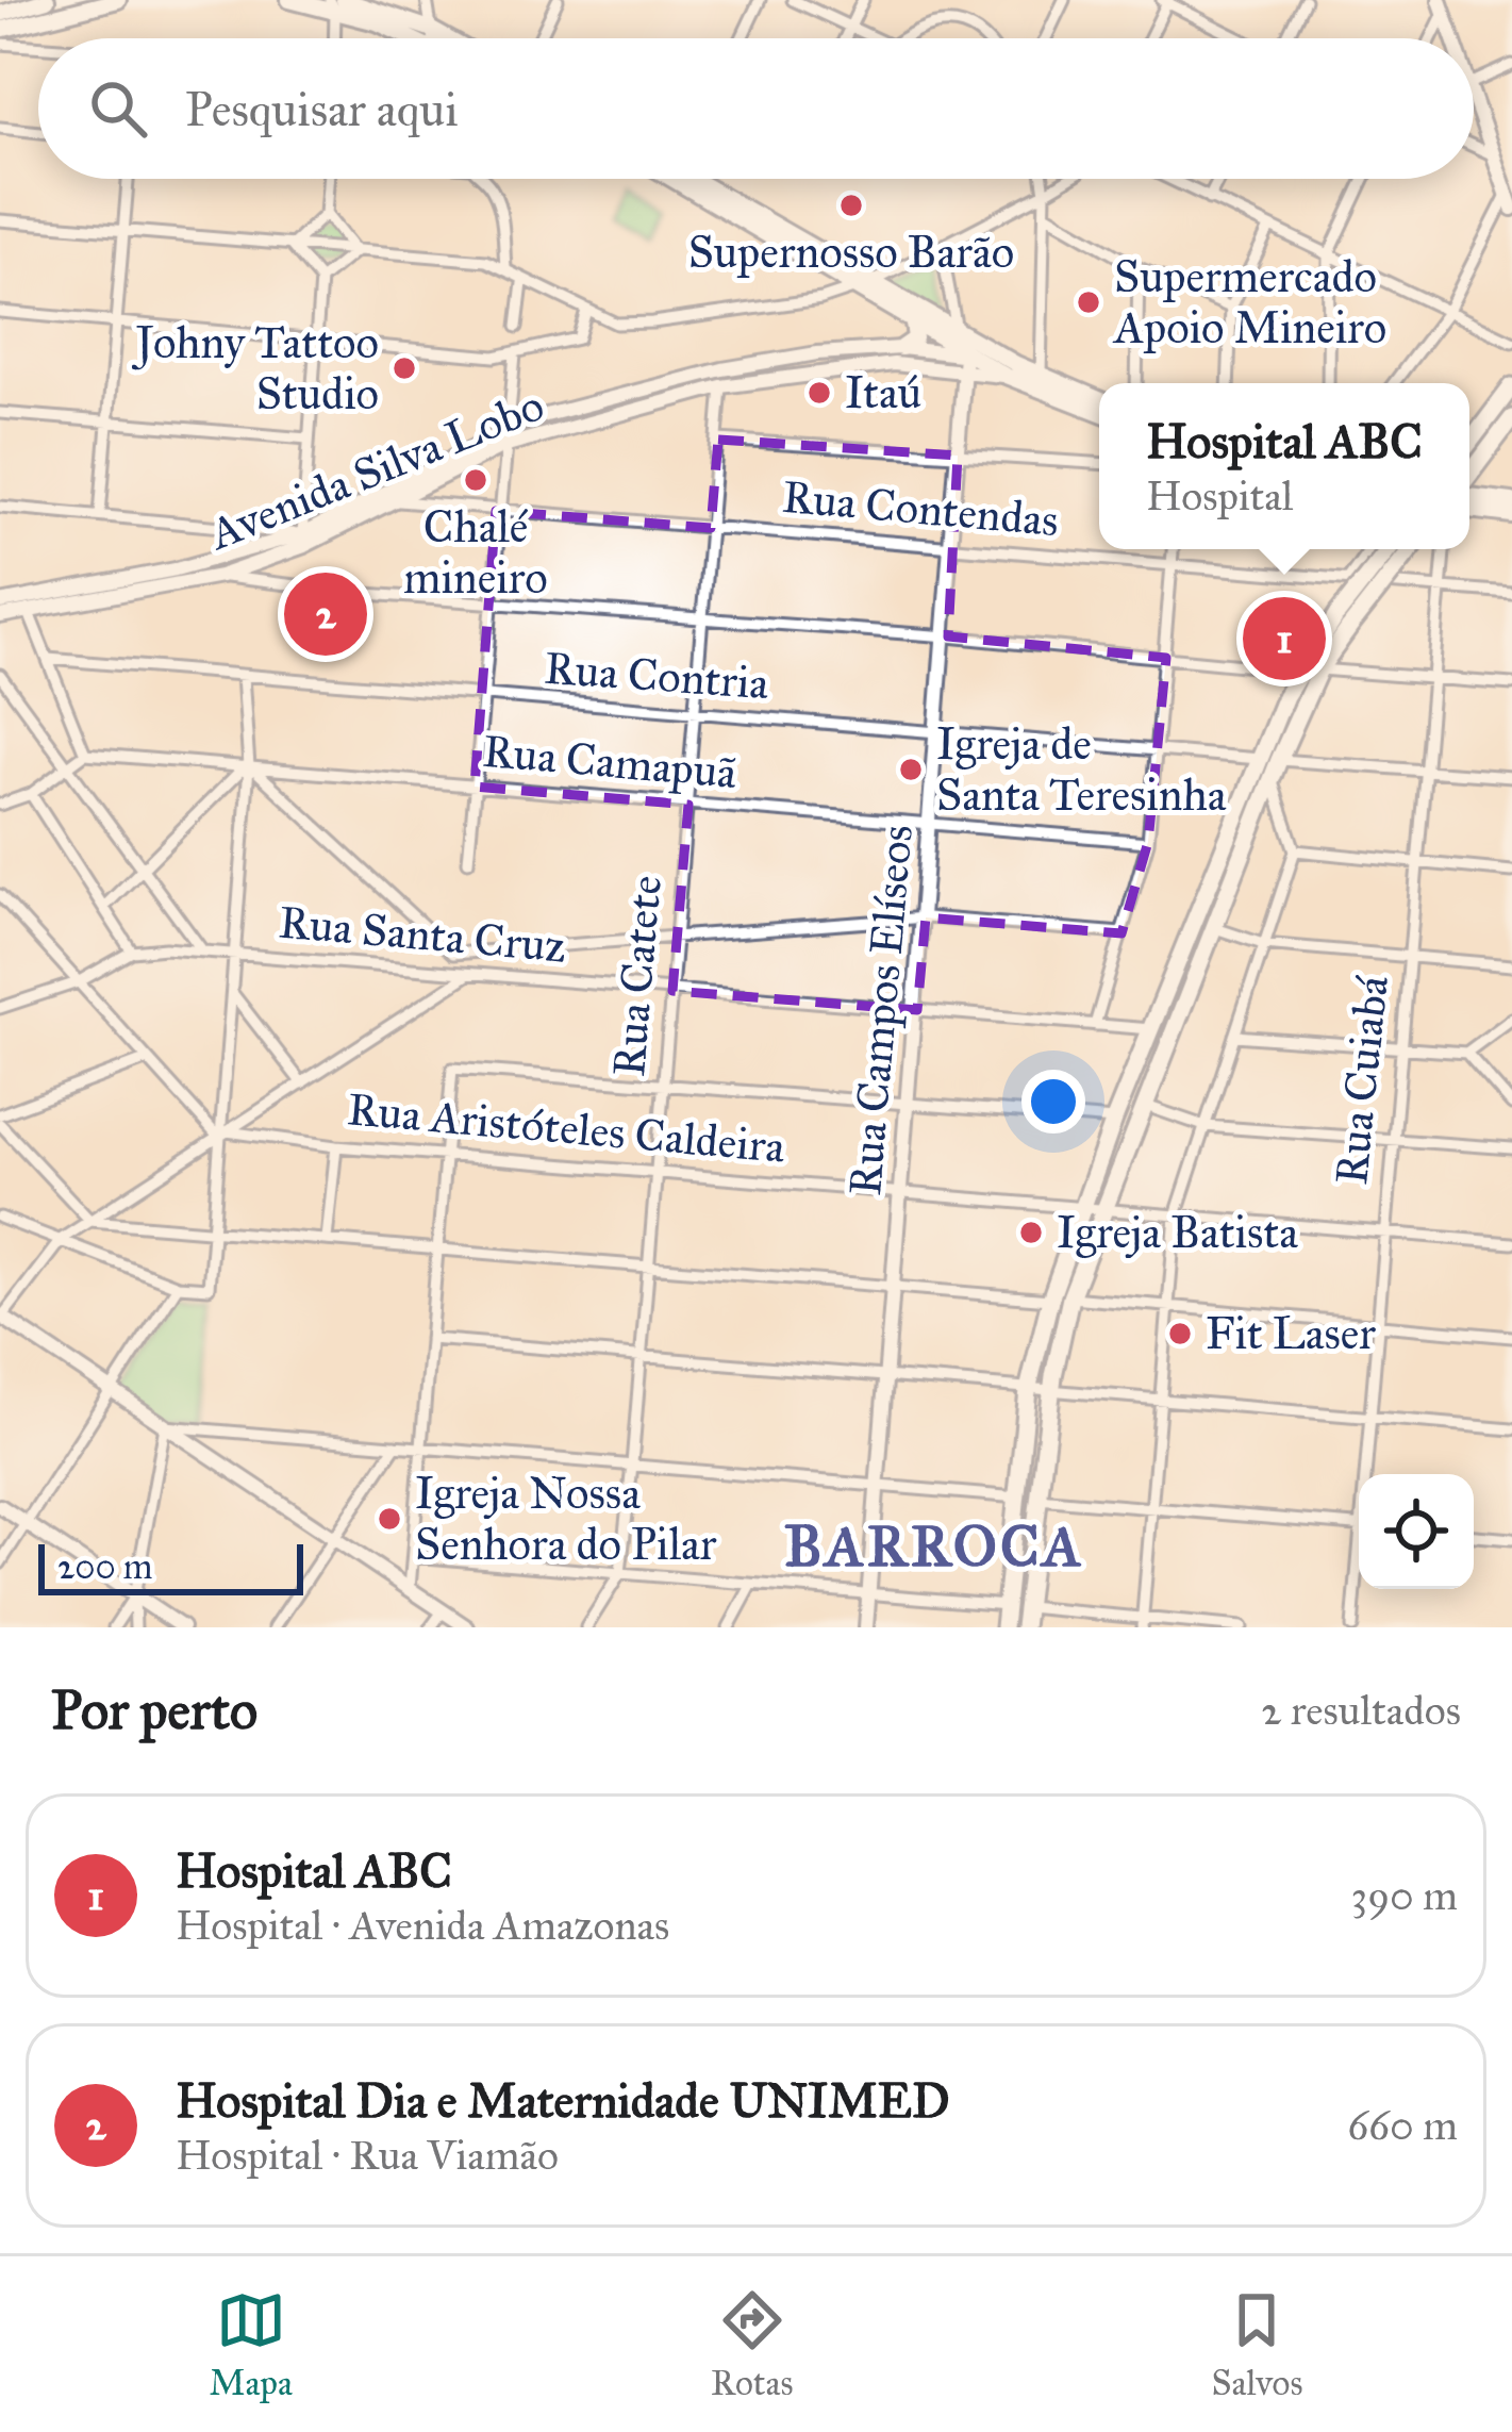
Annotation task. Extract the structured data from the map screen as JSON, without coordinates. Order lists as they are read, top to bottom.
{
  "streets": {
    "main road": ["Avenida Silva Lobo"],
    "street": [
      "Rua Contendas",
      "Rua Contria",
      "Rua Camapuã",
      "Rua Santa Cruz",
      "Rua Catete",
      "Rua Campos Elíseos",
      "Rua Cuiabá",
      "Rua Aristóteles Caldeira"
    ]
  },
  "crossings": [
    ["Avenida Silva Lobo", "Rua Contendas"],
    ["Avenida Silva Lobo", "Rua Catete"],
    ["Avenida Silva Lobo", "Rua Campos Elíseos"],
    ["Rua Contendas", "Rua Catete"],
    ["Rua Contendas", "Rua Campos Elíseos"],
    ["Rua Contendas", "Rua Cuiabá"],
    ["Rua Contria", "Rua Catete"],
    ["Rua Contria", "Rua Campos Elíseos"],
    ["Rua Camapuã", "Rua Catete"],
    ["Rua Camapuã", "Rua Campos Elíseos"],
    ["Rua Santa Cruz", "Rua Catete"],
    ["Rua Santa Cruz", "Rua Campos Elíseos"],
    ["Rua Catete", "Rua Aristóteles Caldeira"],
    ["Rua Campos Elíseos", "Rua Aristóteles Caldeira"],
    ["Rua Cuiabá", "Rua Aristóteles Caldeira"]
  ],
  "districts": ["BARROCA"],
  "places": [
    "Supernosso Barão",
    "Supermercado Apoio Mineiro",
    "Johny Tattoo Studio",
    "Itaú",
    "Chalé mineiro",
    "Igreja de Santa Teresinha",
    "Igreja Batista",
    "Fit Laser",
    "Igreja Nossa Senhora do Pilar"
  ],
  "scale_bar": "200 m",
  "page": {
    "search": "Pesquisar aqui",
    "popup": ["Hospital ABC", "Hospital"],
    "pins": ["2", "1"],
    "scale": "200 m",
    "heading": ["Por perto", "2 resultados"],
    "list": [
      {
        "mark": "1",
        "name": "Hospital ABC",
        "note": "Hospital · Avenida Amazonas",
        "value": "390 m"
      },
      {
        "mark": "2",
        "name": "Hospital Dia e Maternidade UNIMED",
        "note": "Hospital · Rua Viamão",
        "value": "660 m"
      }
    ],
    "nav": ["Mapa", "Rotas", "Salvos"]
  }
}
